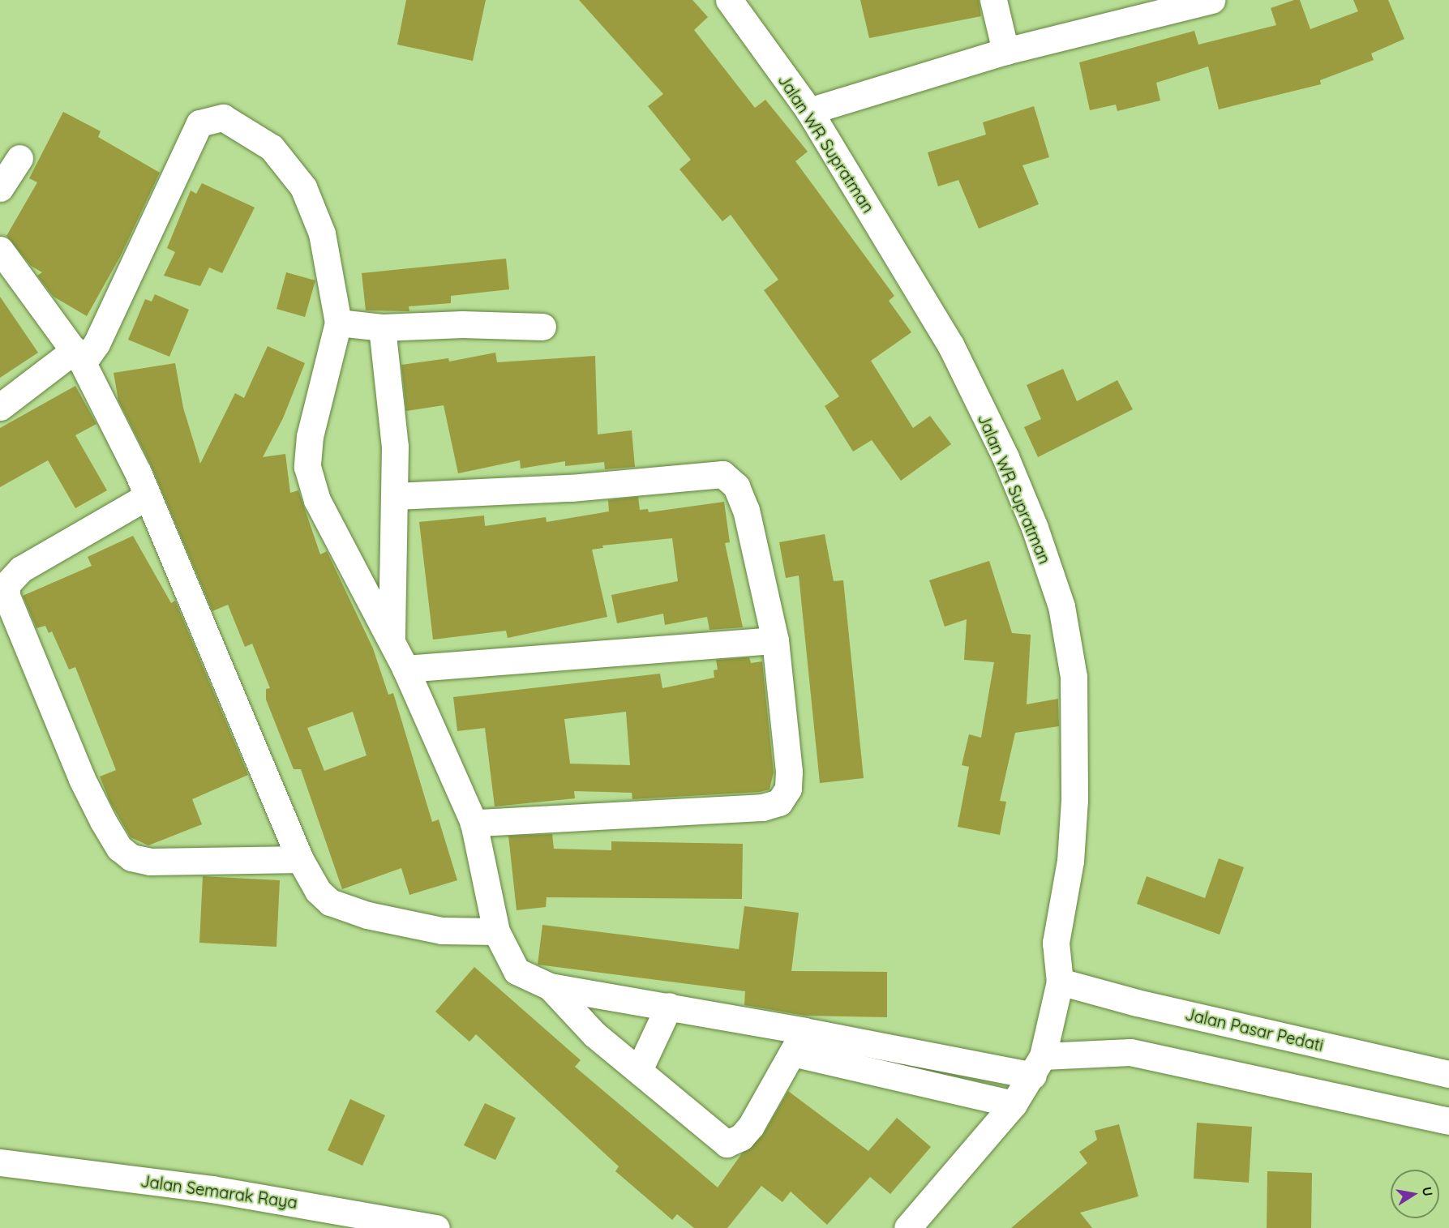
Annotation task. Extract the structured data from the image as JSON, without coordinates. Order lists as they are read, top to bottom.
{
  "streets": {
    "main road": ["Jalan WR Supratman", "Jalan Pasar Pedati", "Jalan Semarak Raya"]
  },
  "crossings": [
    ["Jalan WR Supratman", "Jalan Pasar Pedati"]
  ],
  "north": "right"
}
